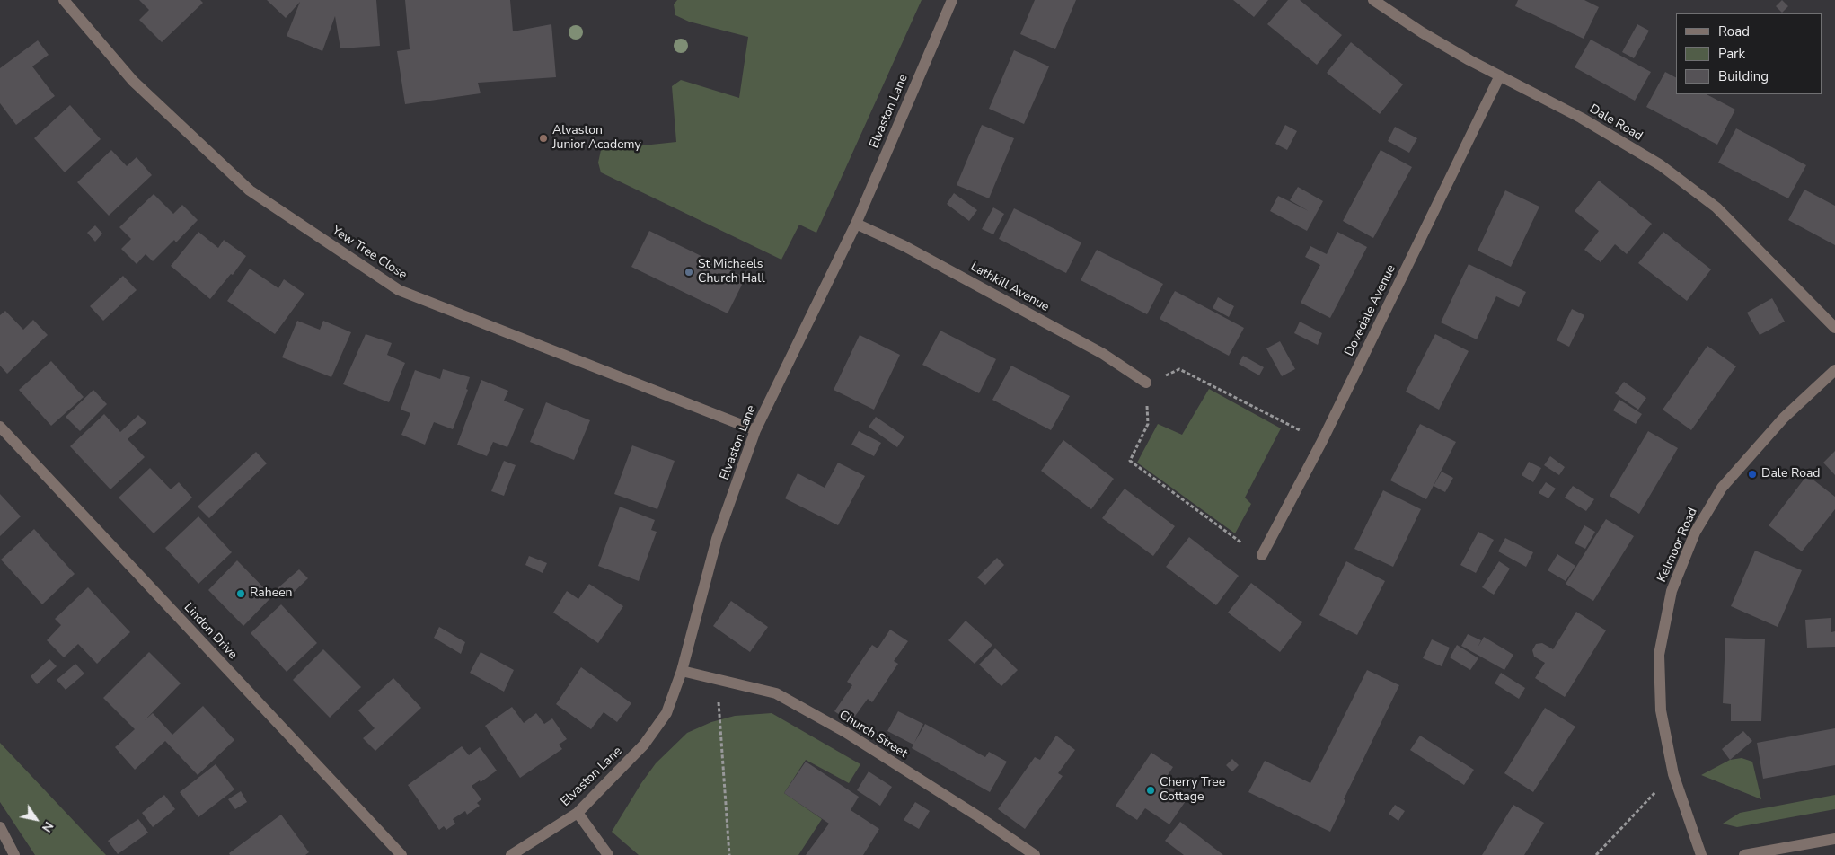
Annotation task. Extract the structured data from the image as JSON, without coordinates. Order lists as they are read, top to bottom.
{
  "streets": {
    "street": [
      "Elvaston Lane",
      "Dale Road",
      "Yew Tree Close",
      "Lathkill Avenue",
      "Dovedale Avenue",
      "Kelmoor Road",
      "Lindon Drive",
      "Church Street"
    ]
  },
  "crossings": [
    ["Elvaston Lane", "Yew Tree Close"],
    ["Elvaston Lane", "Lathkill Avenue"],
    ["Elvaston Lane", "Church Street"],
    ["Dale Road", "Dovedale Avenue"]
  ],
  "places": [
    "Alvaston Junior Academy",
    "St Michaels Church Hall",
    "Dale Road",
    "Raheen",
    "Cherry Tree Cottage"
  ],
  "legend": ["Road", "Park", "Building"],
  "north": "bottom right"
}
